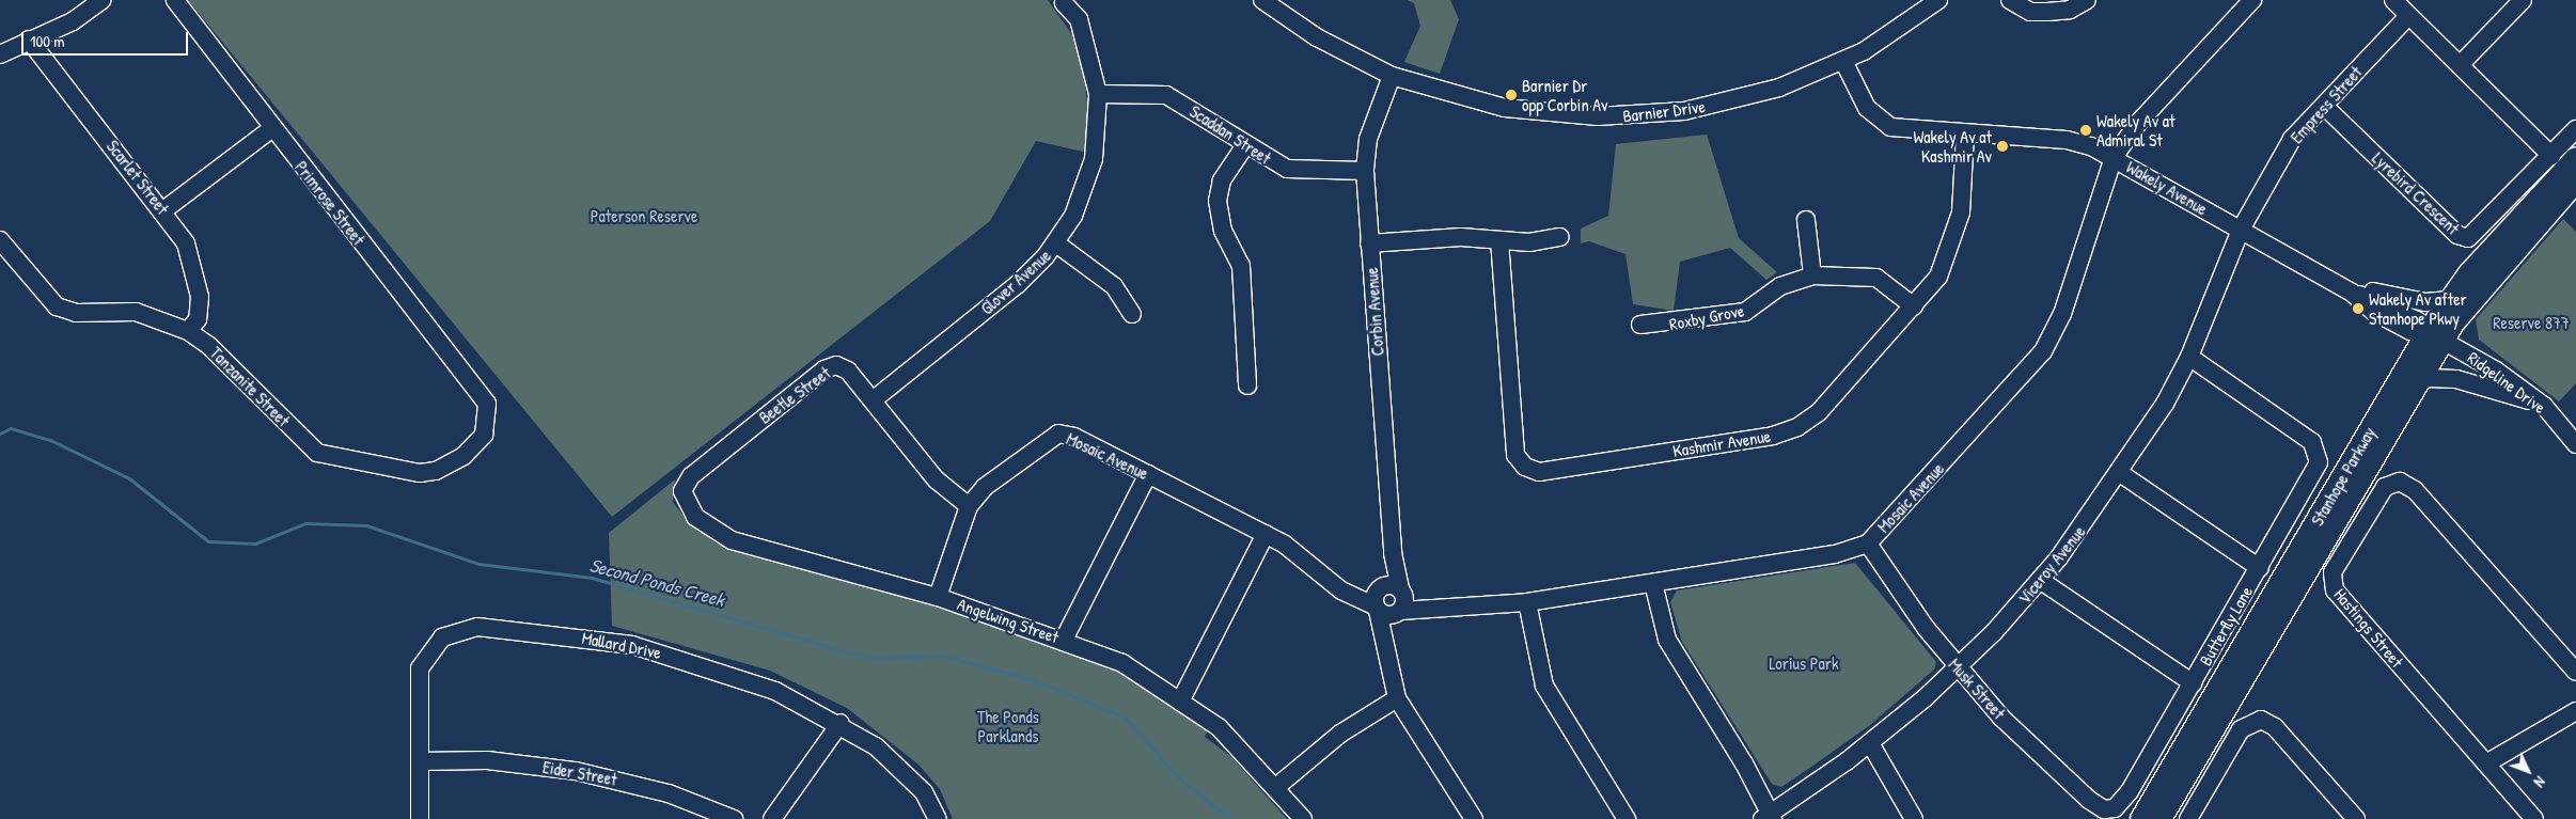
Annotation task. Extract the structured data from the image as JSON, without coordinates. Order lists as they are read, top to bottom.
{
  "streets": {
    "main road": ["Stanhope Parkway"],
    "street": [
      "Empress Street",
      "Barnier Drive",
      "Scaddan Street",
      "Scarlet Street",
      "Wakely Avenue",
      "Lyrebird Crescent",
      "Primrose Street",
      "Glover Avenue",
      "Corbin Avenue",
      "Roxby Grove",
      "Ridgeline Drive",
      "Tanzanite Street",
      "Beetle Street",
      "Kashmir Avenue",
      "Mosaic Avenue",
      "Viceroy Avenue",
      "Angelwing Street",
      "Butterfly Lane",
      "Hastings Street",
      "Mallard Drive",
      "Musk Street",
      "Eider Street"
    ]
  },
  "crossings": [
    ["Empress Street", "Wakely Avenue"],
    ["Empress Street", "Lyrebird Crescent"],
    ["Empress Street", "Viceroy Avenue"],
    ["Barnier Drive", "Wakely Avenue"],
    ["Barnier Drive", "Corbin Avenue"],
    ["Scaddan Street", "Glover Avenue"],
    ["Scaddan Street", "Corbin Avenue"],
    ["Scarlet Street", "Tanzanite Street"],
    ["Wakely Avenue", "Ridgeline Drive"],
    ["Wakely Avenue", "Kashmir Avenue"],
    ["Wakely Avenue", "Mosaic Avenue"],
    ["Wakely Avenue", "Stanhope Parkway"],
    ["Wakely Avenue", "Viceroy Avenue"],
    ["Primrose Street", "Tanzanite Street"],
    ["Glover Avenue", "Beetle Street"],
    ["Corbin Avenue", "Mosaic Avenue"],
    ["Roxby Grove", "Kashmir Avenue"],
    ["Ridgeline Drive", "Stanhope Parkway"],
    ["Beetle Street", "Mosaic Avenue"],
    ["Beetle Street", "Angelwing Street"],
    ["Mosaic Avenue", "Angelwing Street"],
    ["Mosaic Avenue", "Musk Street"],
    ["Viceroy Avenue", "Butterfly Lane"],
    ["Viceroy Avenue", "Musk Street"],
    ["Butterfly Lane", "Musk Street"],
    ["Mallard Drive", "Eider Street"]
  ],
  "water": ["Second Ponds Creek"],
  "parks": [
    "Paterson Reserve",
    "Reserve 877",
    "Lorius Park",
    "The Ponds Parklands"
  ],
  "places": [
    "Barnier Dr opp Corbin Av",
    "Wakely Av at Admiral St",
    "Wakely Av at Kashmir Av",
    "Wakely Av after Stanhope Pkwy"
  ],
  "scale_bar": "100 m",
  "north": "bottom right"
}
